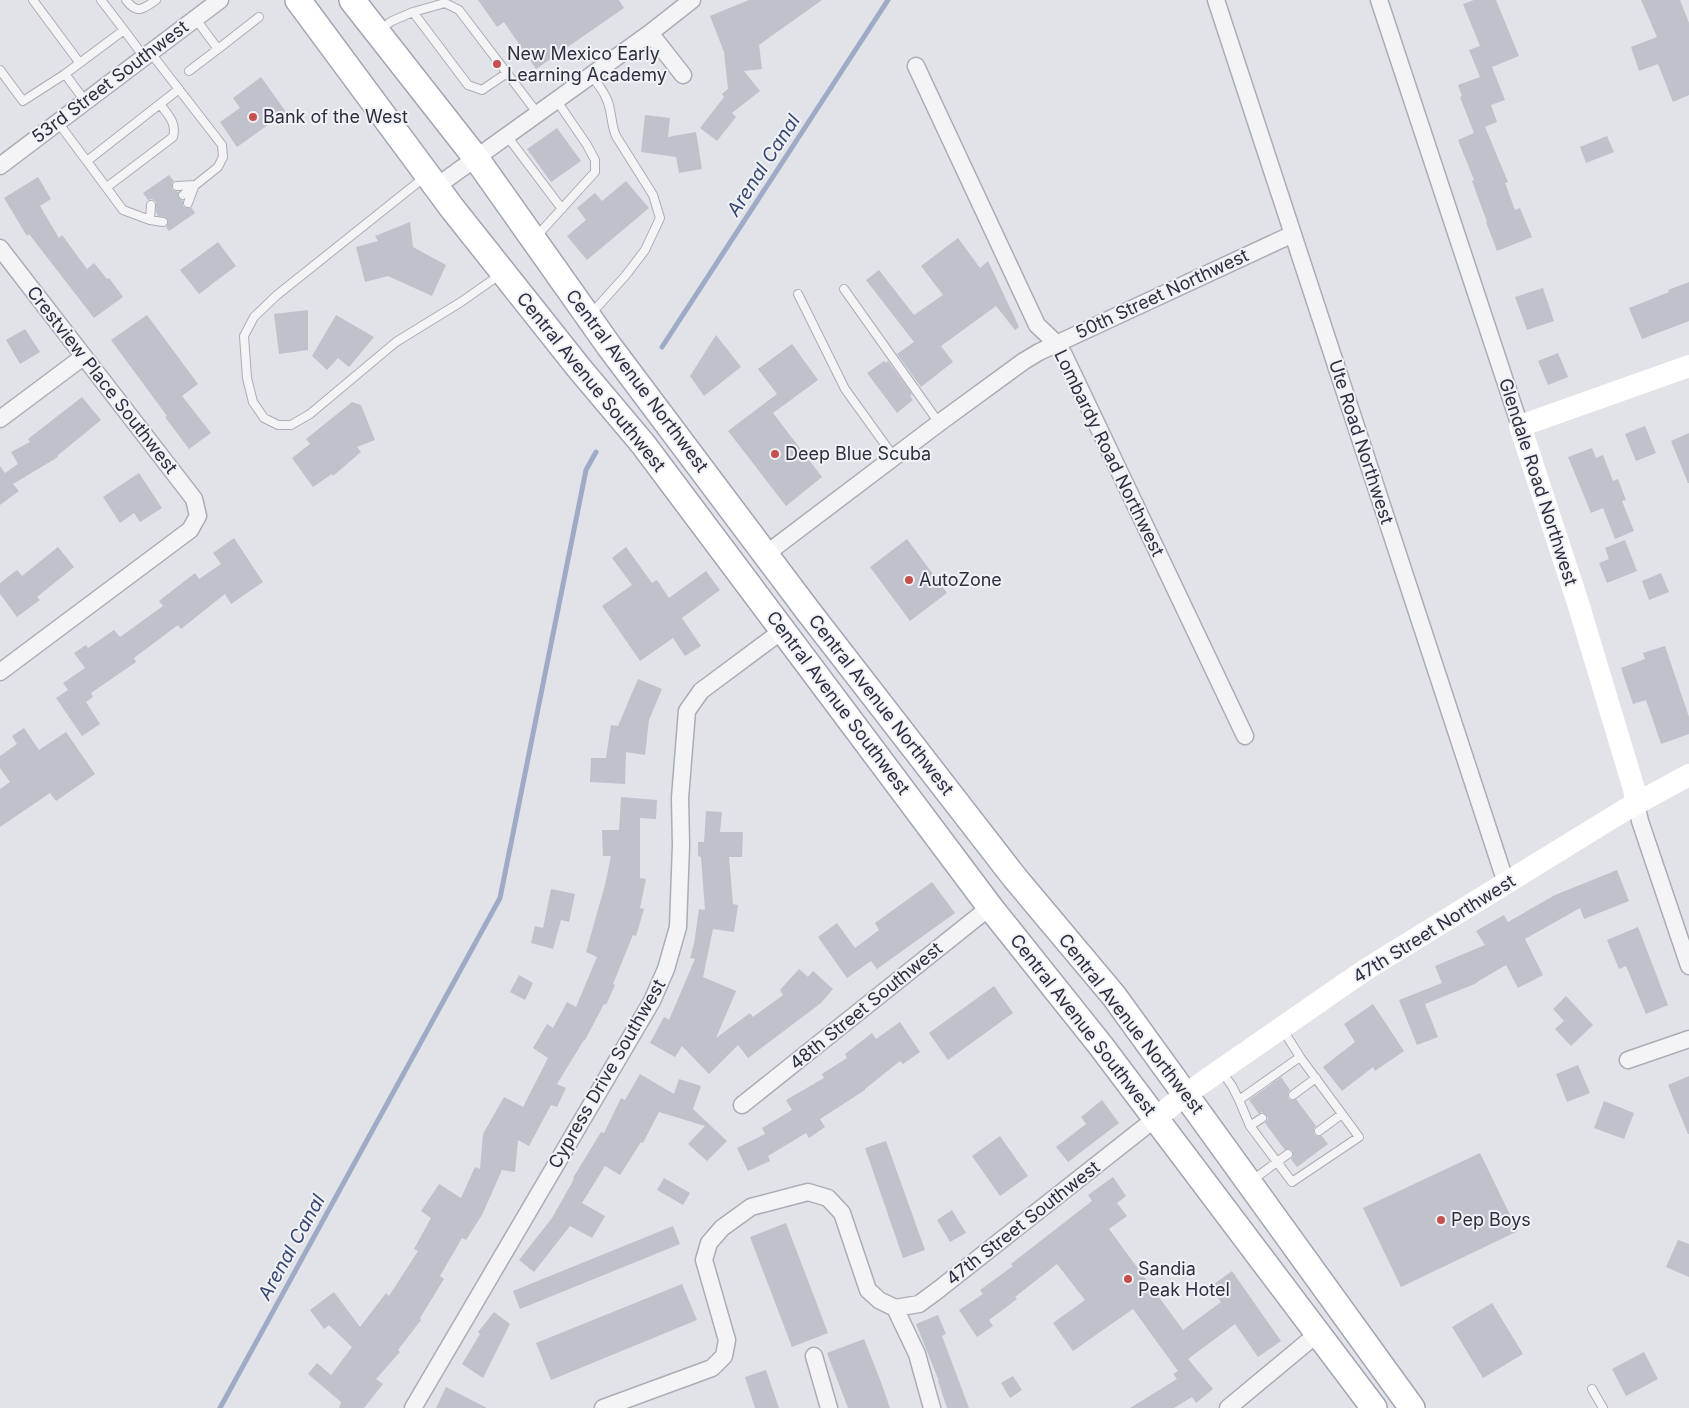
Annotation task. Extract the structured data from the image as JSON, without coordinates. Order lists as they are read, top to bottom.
{
  "streets": {
    "main road": ["Central Avenue Northwest", "Central Avenue Southwest"],
    "street": [
      "53rd Street Southwest",
      "50th Street Northwest",
      "Crestview Place Southwest",
      "Ute Road Northwest",
      "Lombardy Road Northwest",
      "Glendale Road Northwest",
      "47th Street Northwest",
      "48th Street Southwest",
      "Cypress Drive Southwest",
      "47th Street Southwest"
    ]
  },
  "crossings": [
    ["50th Street Northwest", "Central Avenue Northwest"],
    ["50th Street Northwest", "Ute Road Northwest"],
    ["50th Street Northwest", "Lombardy Road Northwest"],
    ["Central Avenue Northwest", "47th Street Northwest"],
    ["Central Avenue Northwest", "47th Street Southwest"],
    ["Central Avenue Southwest", "48th Street Southwest"],
    ["Central Avenue Southwest", "Cypress Drive Southwest"],
    ["Central Avenue Southwest", "47th Street Southwest"],
    ["Ute Road Northwest", "47th Street Northwest"],
    ["Glendale Road Northwest", "47th Street Northwest"],
    ["47th Street Northwest", "47th Street Southwest"]
  ],
  "water": ["Arenal Canal"],
  "places": [
    "New Mexico Early Learning Academy",
    "Bank of the West",
    "Deep Blue Scuba",
    "AutoZone",
    "Pep Boys",
    "Sandia Peak Hotel"
  ]
}
